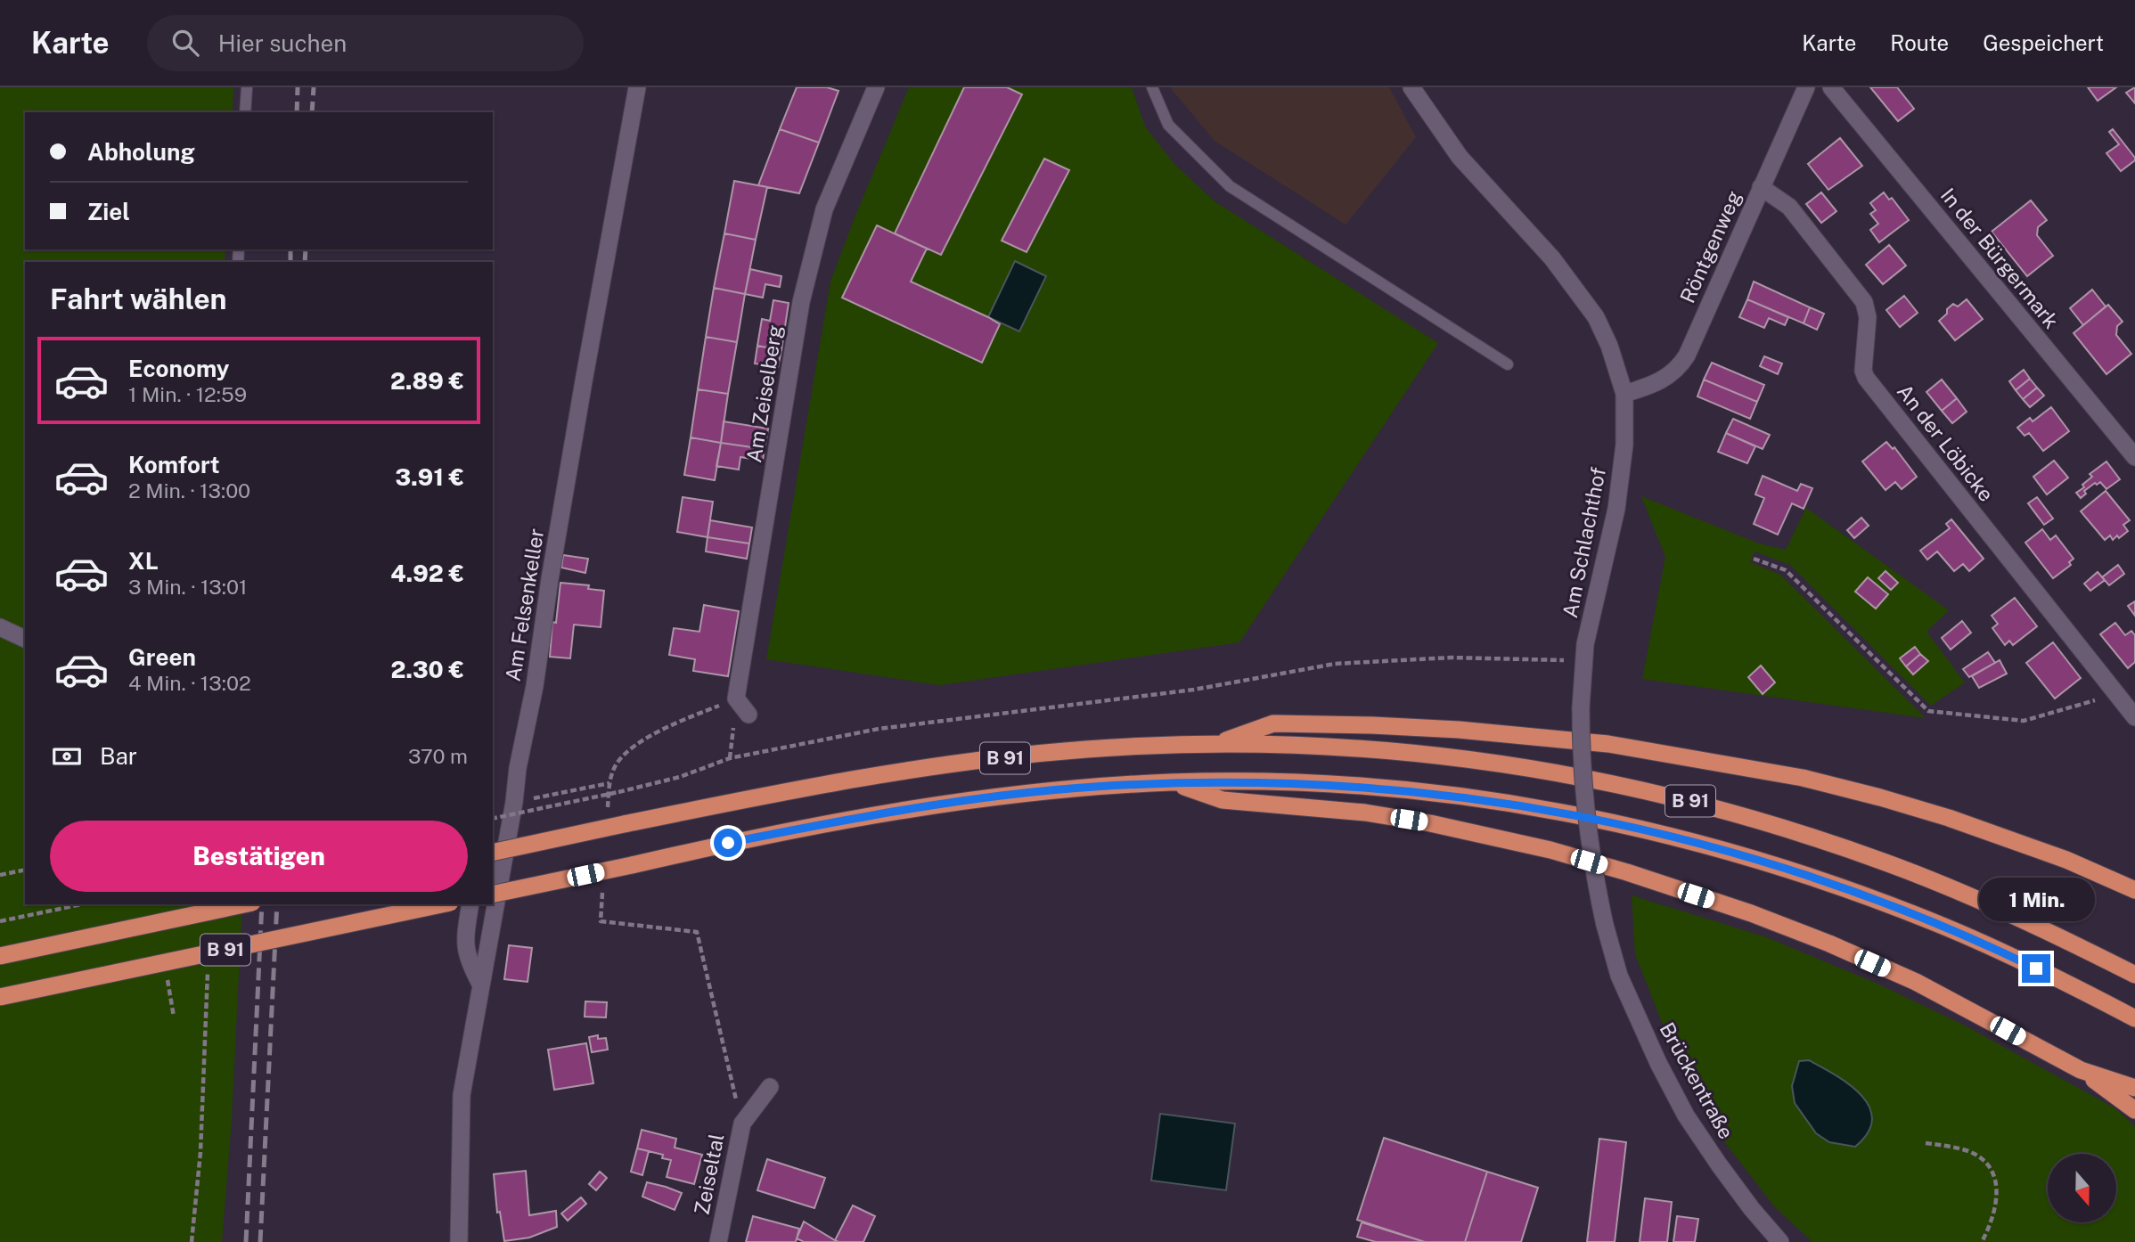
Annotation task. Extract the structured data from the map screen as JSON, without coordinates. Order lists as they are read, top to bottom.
{
  "streets": {
    "highway": ["B 91"],
    "street": [
      "Röntgenweg",
      "In der Bürgermark",
      "Am Zeiselberg",
      "An der Löbicke",
      "Am Schlachthof",
      "Am Felsenkeller",
      "Brückentraße",
      "Zeiseltal"
    ]
  },
  "crossings": [
    ["Röntgenweg", "An der Löbicke"],
    ["Röntgenweg", "Am Schlachthof"],
    ["Am Schlachthof", "Brückentraße"]
  ],
  "north": "bottom",
  "page": {
    "header": "Karte",
    "search": "Hier suchen",
    "nav": ["Karte", "Route", "Gespeichert"],
    "banner": ["Abholung", "Ziel"],
    "heading": "Fahrt wählen",
    "list": [
      {
        "name": "Economy",
        "note": "1 Min. · 12:59",
        "value": "2.89 €"
      },
      {
        "name": "Komfort",
        "note": "2 Min. · 13:00",
        "value": "3.91 €"
      },
      {
        "name": "XL",
        "note": "3 Min. · 13:01",
        "value": "4.92 €"
      },
      {
        "name": "Green",
        "note": "4 Min. · 13:02",
        "value": "2.30 €"
      }
    ],
    "pay": ["Bar", "370 m"],
    "buttons": "Bestätigen",
    "bubble": "1 Min."
  }
}
